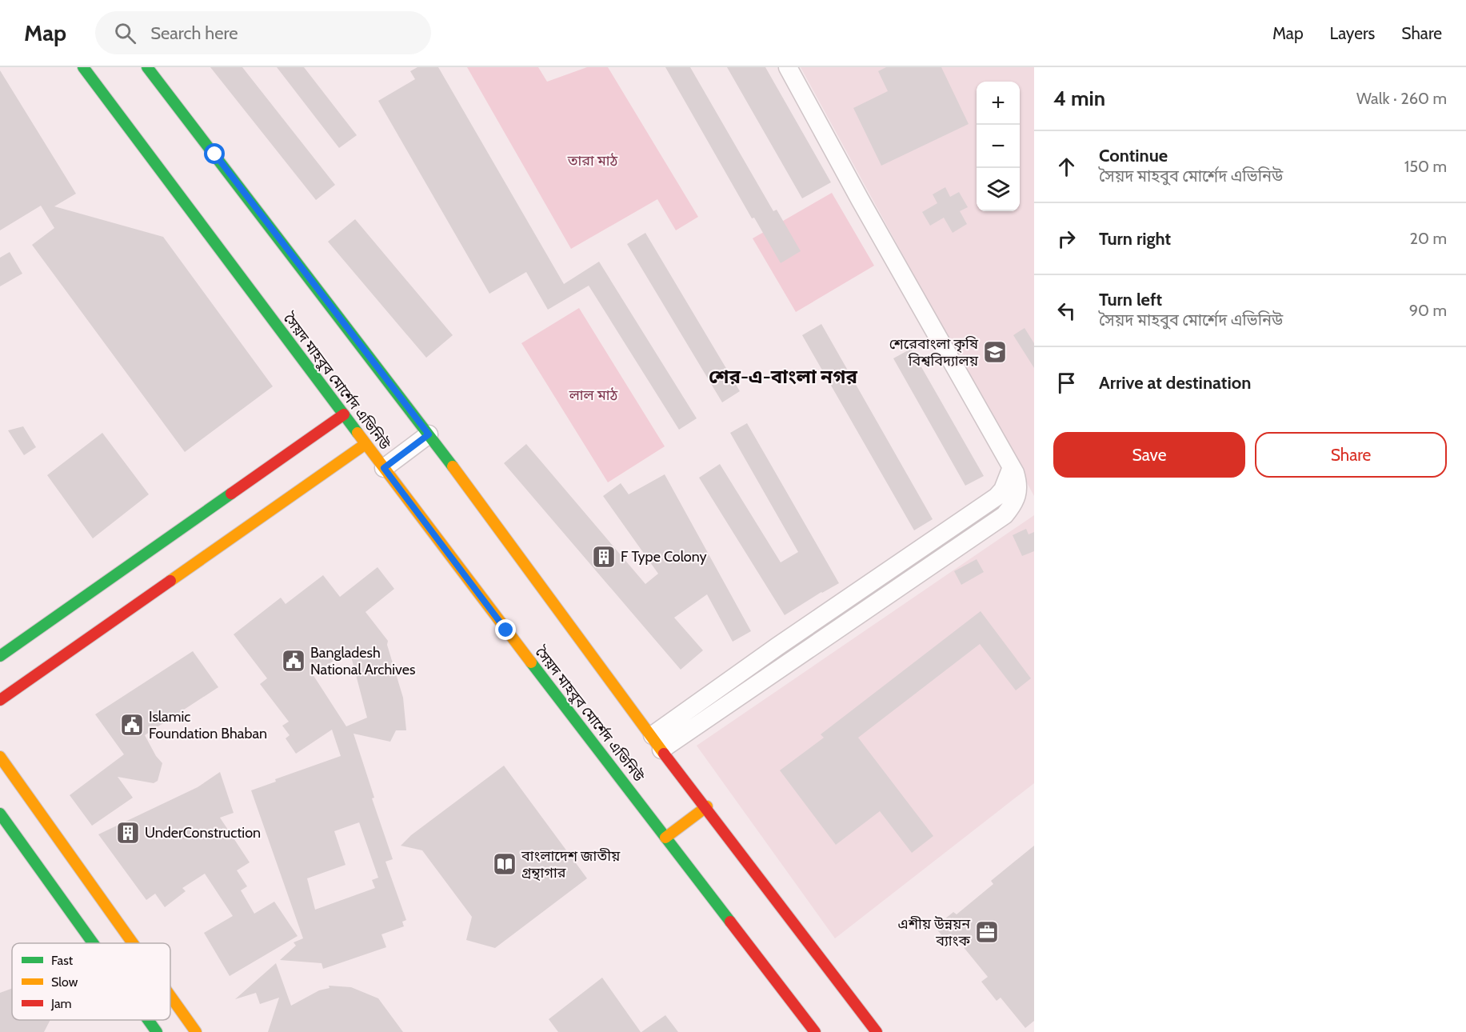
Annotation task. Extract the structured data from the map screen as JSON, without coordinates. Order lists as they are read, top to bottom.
{
  "streets": {
    "main road": ["সৈয়দ মাহবুব মোর্শেদ এভিনিউ"]
  },
  "districts": ["শের-এ-বাংলা নগর"],
  "parks": ["তারা মাঠ", "লাল মাঠ"],
  "places": {
    "school or university": ["শেরেবাংলা কৃষি বিশ্ববিদ্যালয়"],
    "building": ["F Type Colony", "UnderConstruction"],
    "public building": ["Bangladesh National Archives", "Islamic Foundation Bhaban"],
    "library": ["বাংলাদেশ জাতীয় গ্রন্থাগার"],
    "office": ["এশীয় উন্নয়ন ব্যাংক"]
  },
  "legend": ["Fast", "Slow", "Jam"],
  "page": {
    "header": "Map",
    "search": "Search here",
    "nav": ["Map", "Layers", "Share"],
    "heading": ["4 min", "Walk · 260 m"],
    "map_buttons": ["+", "−"],
    "list": [
      ["Continue", "সৈয়দ মাহবুব মোর্শেদ এভিনিউ", "150 m"],
      ["Turn right", "20 m"],
      ["Turn left", "সৈয়দ মাহবুব মোর্শেদ এভিনিউ", "90 m"],
      "Arrive at destination"
    ],
    "buttons": ["Save", "Share"]
  }
}
